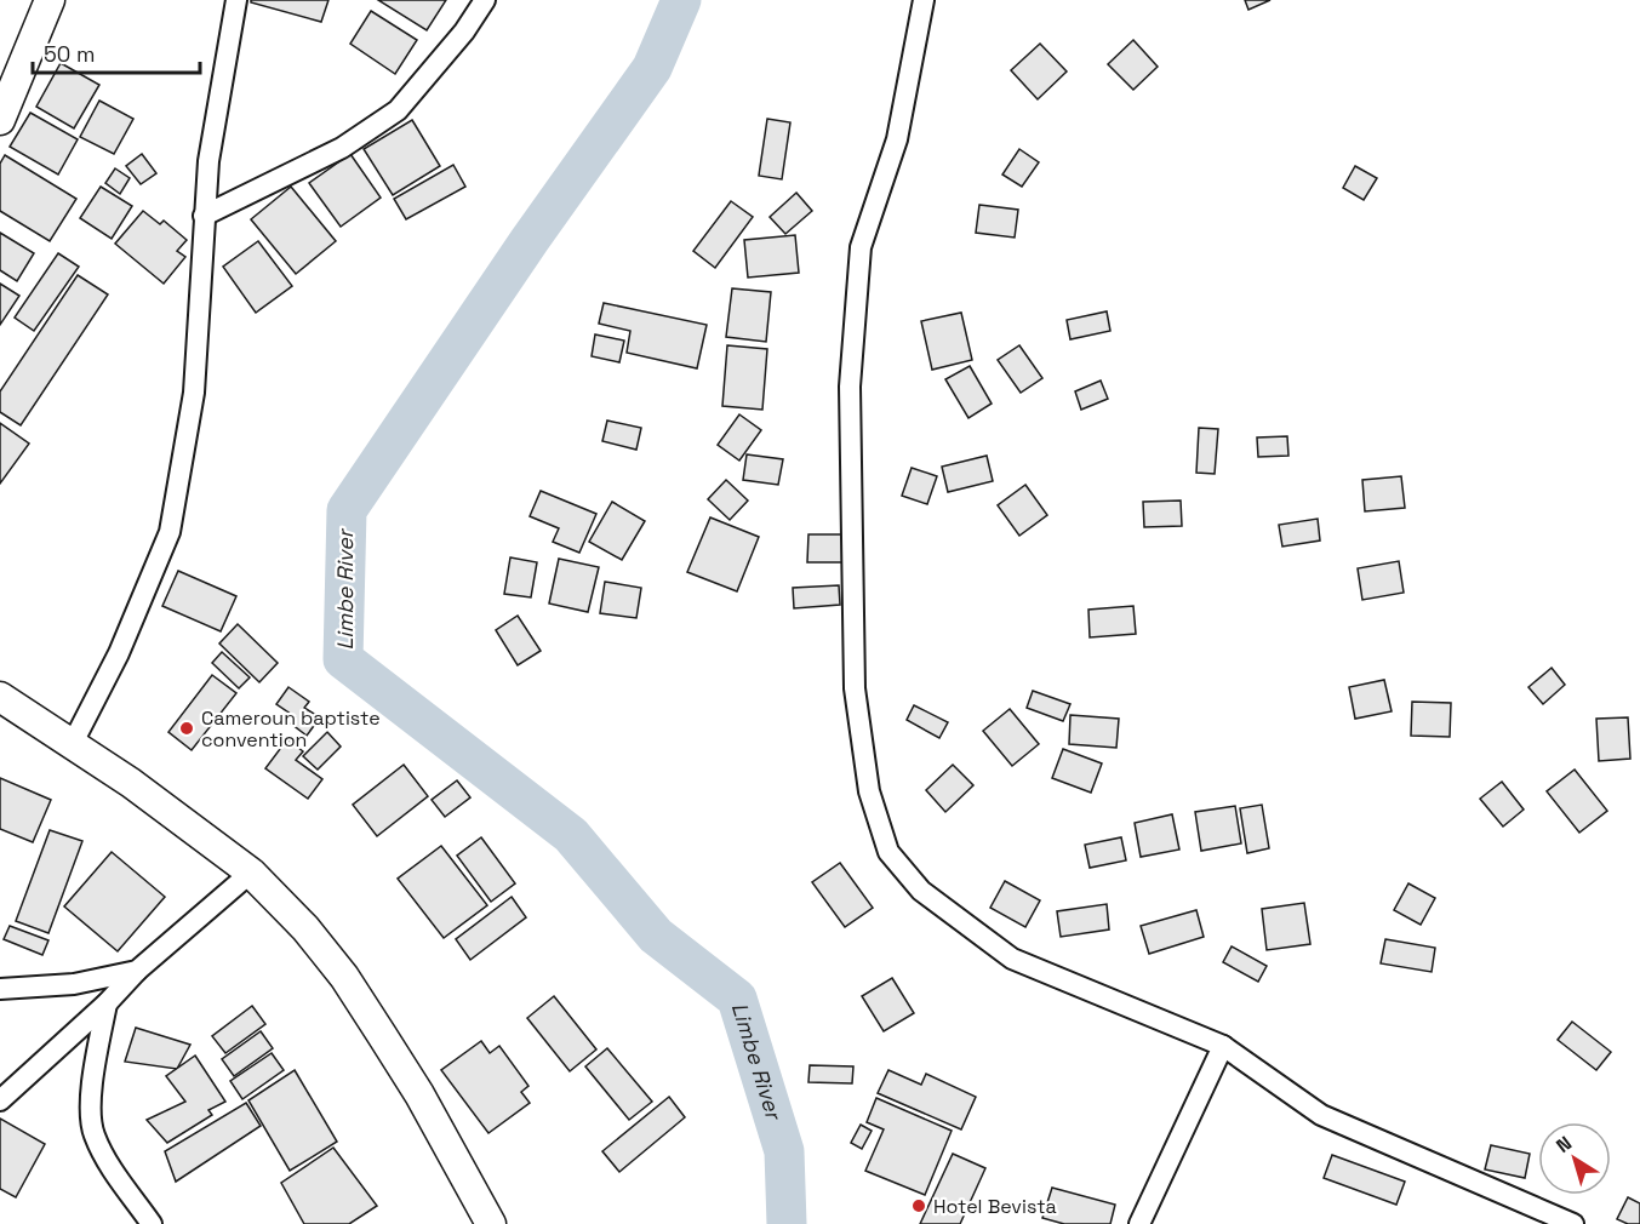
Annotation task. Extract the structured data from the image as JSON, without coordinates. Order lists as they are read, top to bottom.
{
  "water": ["Limbe River"],
  "places": ["Cameroun baptiste convention", "Hotel Bevista"],
  "scale_bar": "50 m",
  "north": "top left"
}
